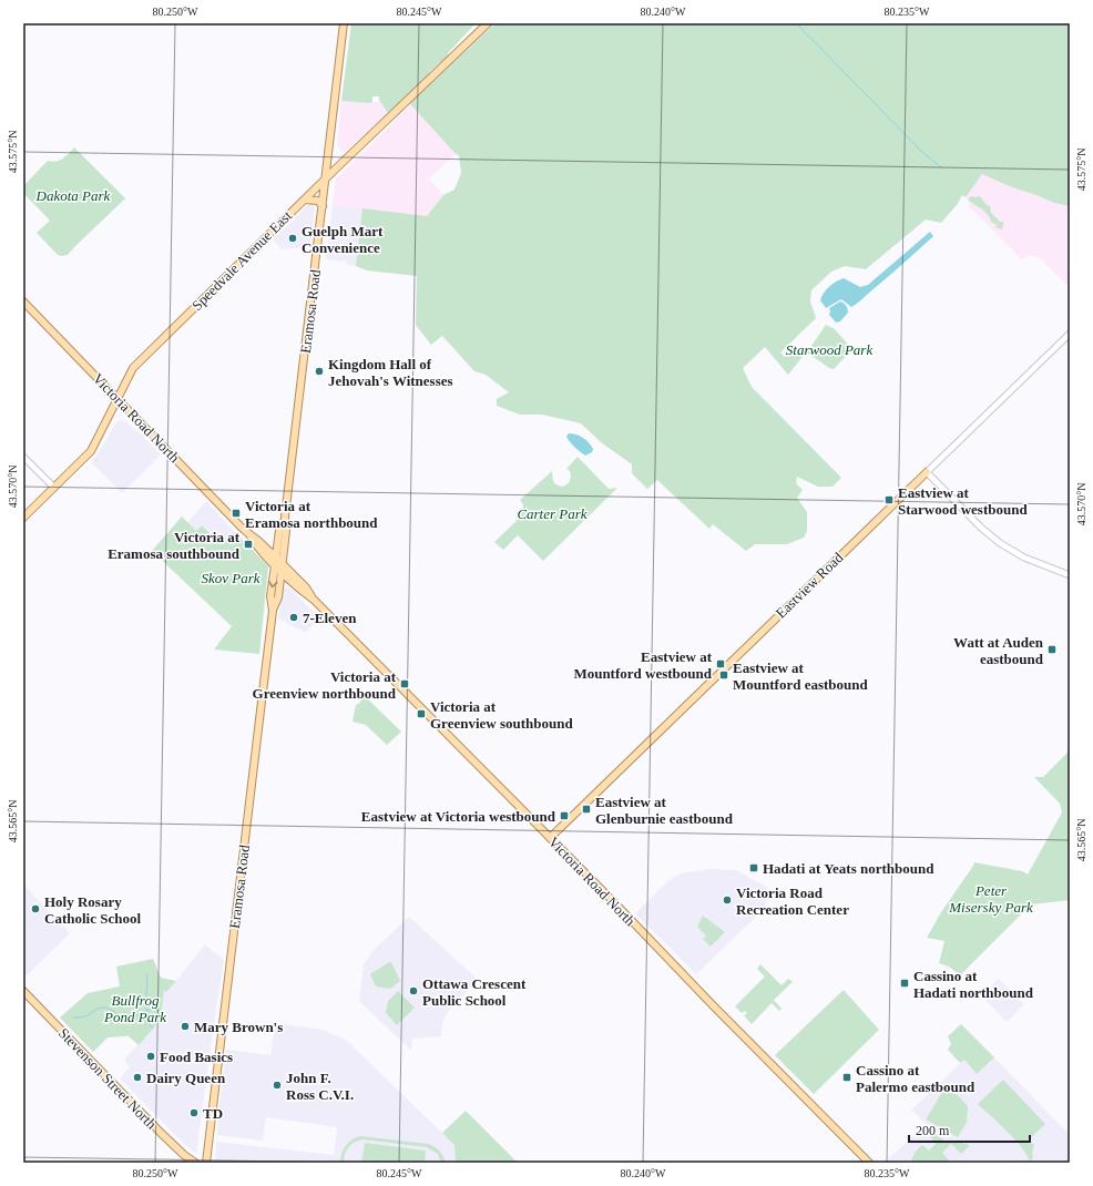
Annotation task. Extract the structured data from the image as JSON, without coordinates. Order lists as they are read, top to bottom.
{
  "streets": {
    "main road": [
      "Speedvale Avenue East",
      "Eramosa Road",
      "Victoria Road North",
      "Eastview Road",
      "Stevenson Street North"
    ]
  },
  "crossings": [
    ["Speedvale Avenue East", "Eramosa Road"],
    ["Speedvale Avenue East", "Victoria Road North"],
    ["Eramosa Road", "Victoria Road North"],
    ["Victoria Road North", "Eastview Road"]
  ],
  "parks": [
    "Dakota Park",
    "Starwood Park",
    "Carter Park",
    "Skov Park",
    "Peter Misersky Park",
    "Bullfrog Pond Park"
  ],
  "places": {
    "other": [
      "Guelph Mart Convenience",
      "Kingdom Hall of Jehovah's Witnesses",
      "7-Eleven",
      "Victoria Road Recreation Center",
      "Holy Rosary Catholic School",
      "Ottawa Crescent Public School",
      "Mary Brown's",
      "Food Basics",
      "Dairy Queen",
      "John F. Ross C.V.I.",
      "TD"
    ],
    "transit": [
      "Eastview at Starwood westbound",
      "Victoria at Eramosa northbound",
      "Victoria at Eramosa southbound",
      "Watt at Auden eastbound",
      "Eastview at Mountford westbound",
      "Eastview at Mountford eastbound",
      "Victoria at Greenview northbound",
      "Victoria at Greenview southbound",
      "Eastview at Glenburnie eastbound",
      "Eastview at Victoria westbound",
      "Hadati at Yeats northbound",
      "Cassino at Hadati northbound",
      "Cassino at Palermo eastbound"
    ]
  },
  "scale_bar": "200 m",
  "coordinates": [
    "80.250°W",
    "80.245°W",
    "80.240°W",
    "80.235°W",
    "43.575°N",
    "43.570°N",
    "43.565°N"
  ]
}
